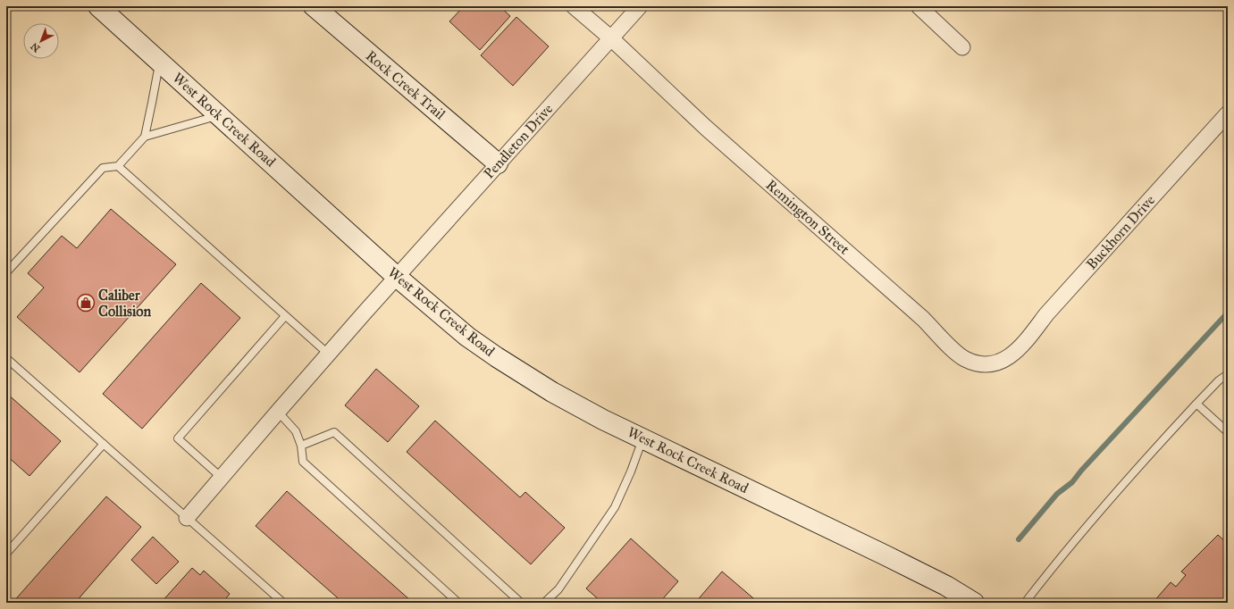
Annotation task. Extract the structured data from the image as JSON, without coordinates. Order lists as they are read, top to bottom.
{
  "streets": {
    "main road": ["Rock Creek Trail", "West Rock Creek Road"],
    "street": ["Pendleton Drive", "Remington Street", "Buckhorn Drive"]
  },
  "crossings": [
    ["Rock Creek Trail", "Pendleton Drive"],
    ["West Rock Creek Road", "Pendleton Drive"],
    ["Pendleton Drive", "Remington Street"],
    ["Remington Street", "Buckhorn Drive"]
  ],
  "places": {
    "shop": ["Caliber Collision"]
  },
  "north": "bottom left"
}
